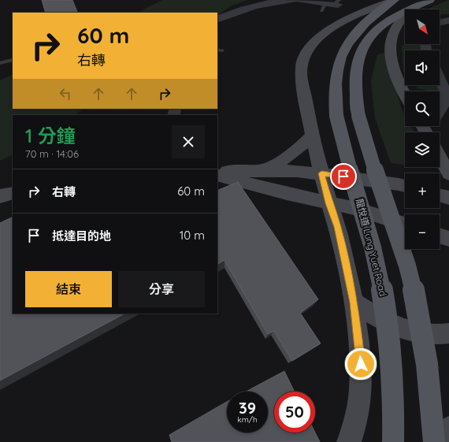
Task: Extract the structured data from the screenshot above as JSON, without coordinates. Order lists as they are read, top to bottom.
{
  "streets": {
    "main road": ["龍悅道 Lung Yuet Road"]
  },
  "north": "bottom right",
  "page": {
    "map_buttons": ["+", "−"],
    "turn": ["60 m", "右轉"],
    "heading": ["1 分鐘", "70 m · 14:06"],
    "list": [
      {
        "name": "右轉",
        "value": "60 m"
      },
      {
        "name": "抵達目的地",
        "value": "10 m"
      }
    ],
    "buttons": ["結束", "分享"],
    "speed": "39 km/h",
    "limit": "50"
  }
}
